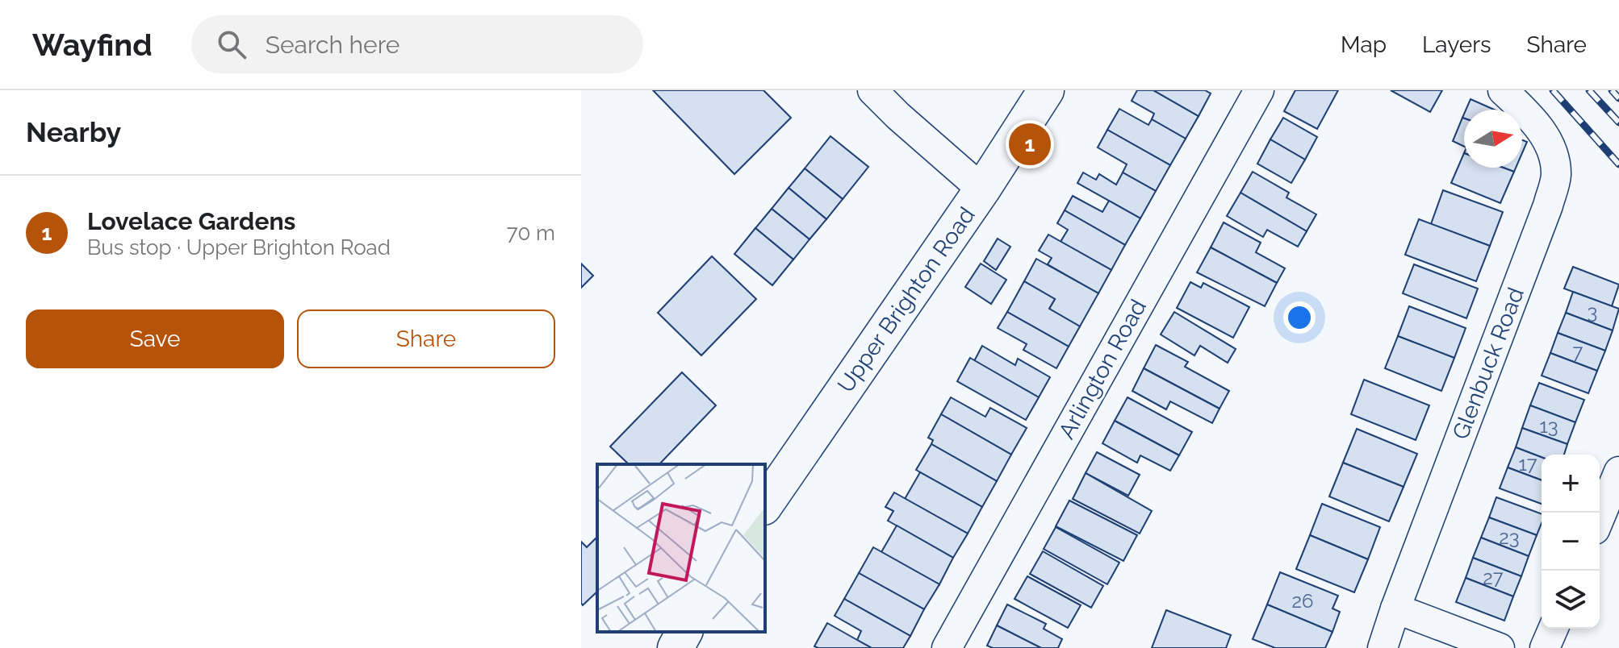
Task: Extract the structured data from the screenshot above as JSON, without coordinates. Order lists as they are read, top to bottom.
{
  "streets": {
    "main road": ["Upper Brighton Road"],
    "street": ["Glenbuck Road", "Arlington Road"]
  },
  "house_numbers": [
    "3",
    "7",
    "13",
    "17",
    "23",
    "27",
    "26"
  ],
  "north": "right",
  "page": {
    "header": "Wayfind",
    "search": "Search here",
    "nav": ["Map", "Layers", "Share"],
    "heading": "Nearby",
    "pins": "1",
    "list": [
      {
        "mark": "1",
        "name": "Lovelace Gardens",
        "note": "Bus stop · Upper Brighton Road",
        "value": "70 m"
      }
    ],
    "buttons": ["Save", "Share"],
    "map_buttons": ["+", "−"]
  }
}
